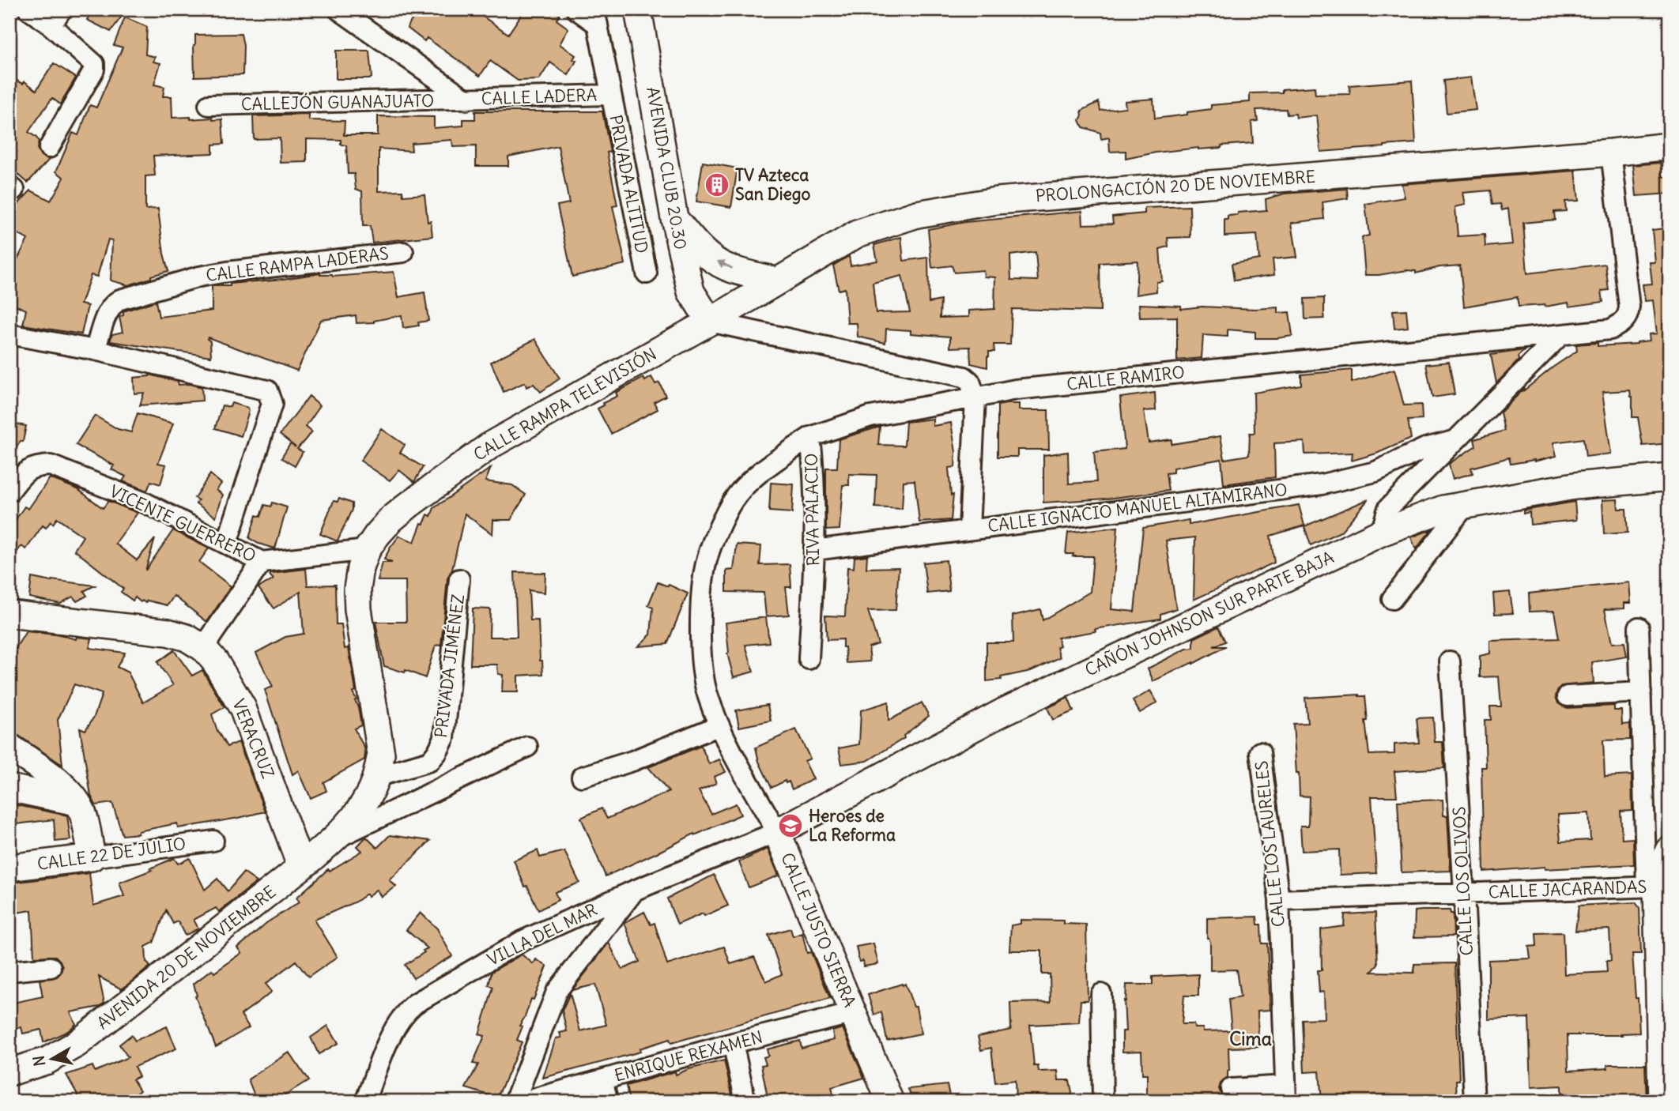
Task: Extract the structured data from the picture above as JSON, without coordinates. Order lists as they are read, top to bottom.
{
  "streets": {
    "street": [
      "CALLE LADERA",
      "CALLEJÓN GUANAJUATO",
      "AVENIDA CLUB 20.30",
      "PRIVADA ALTITUD",
      "PROLONGACIÓN 20 DE NOVIEMBRE",
      "CALLE RAMPA LADERAS",
      "CALLE RAMIRO",
      "CALLE RAMPA TELEVISIÓN",
      "CALLE IGNACIO MANUEL ALTAMIRANO",
      "RIVA PALACIO",
      "VICENTE GUERRERO",
      "CAÑÓN JOHNSON SUR PARTE BAJA",
      "PRIVADA JIMÉNEZ",
      "VERACRUZ",
      "CALLE LOS LAURELES",
      "CALLE 22 DE JULIO",
      "CALLE LOS OLIVOS",
      "CALLE JACARANDAS",
      "CALLE JUSTO SIERRA",
      "VILLA DEL MAR",
      "AVENIDA 20 DE NOVIEMBRE",
      "ENRIQUE REXAMEN"
    ]
  },
  "crossings": [
    ["CALLE LADERA", "CALLEJÓN GUANAJUATO"],
    ["CALLE LADERA", "PRIVADA ALTITUD"],
    ["AVENIDA CLUB 20.30", "PROLONGACIÓN 20 DE NOVIEMBRE"],
    ["AVENIDA CLUB 20.30", "CALLE RAMPA TELEVISIÓN"],
    ["PROLONGACIÓN 20 DE NOVIEMBRE", "CALLE RAMIRO"],
    ["PROLONGACIÓN 20 DE NOVIEMBRE", "CALLE RAMPA TELEVISIÓN"],
    ["CALLE RAMIRO", "RIVA PALACIO"],
    ["CALLE RAMPA TELEVISIÓN", "VICENTE GUERRERO"],
    ["CALLE RAMPA TELEVISIÓN", "PRIVADA JIMÉNEZ"],
    ["CALLE RAMPA TELEVISIÓN", "VERACRUZ"],
    ["CALLE RAMPA TELEVISIÓN", "AVENIDA 20 DE NOVIEMBRE"],
    ["CALLE IGNACIO MANUEL ALTAMIRANO", "RIVA PALACIO"],
    ["RIVA PALACIO", "CALLE JUSTO SIERRA"],
    ["CAÑÓN JOHNSON SUR PARTE BAJA", "CALLE JUSTO SIERRA"],
    ["CAÑÓN JOHNSON SUR PARTE BAJA", "VILLA DEL MAR"],
    ["VERACRUZ", "AVENIDA 20 DE NOVIEMBRE"],
    ["CALLE LOS LAURELES", "CALLE JACARANDAS"],
    ["CALLE LOS OLIVOS", "CALLE JACARANDAS"],
    ["CALLE JUSTO SIERRA", "VILLA DEL MAR"],
    ["CALLE JUSTO SIERRA", "ENRIQUE REXAMEN"]
  ],
  "districts": ["Cima"],
  "places": {
    "building": ["TV Azteca San Diego"],
    "school or university": ["Heroes de La Reforma"]
  },
  "north": "left"
}
